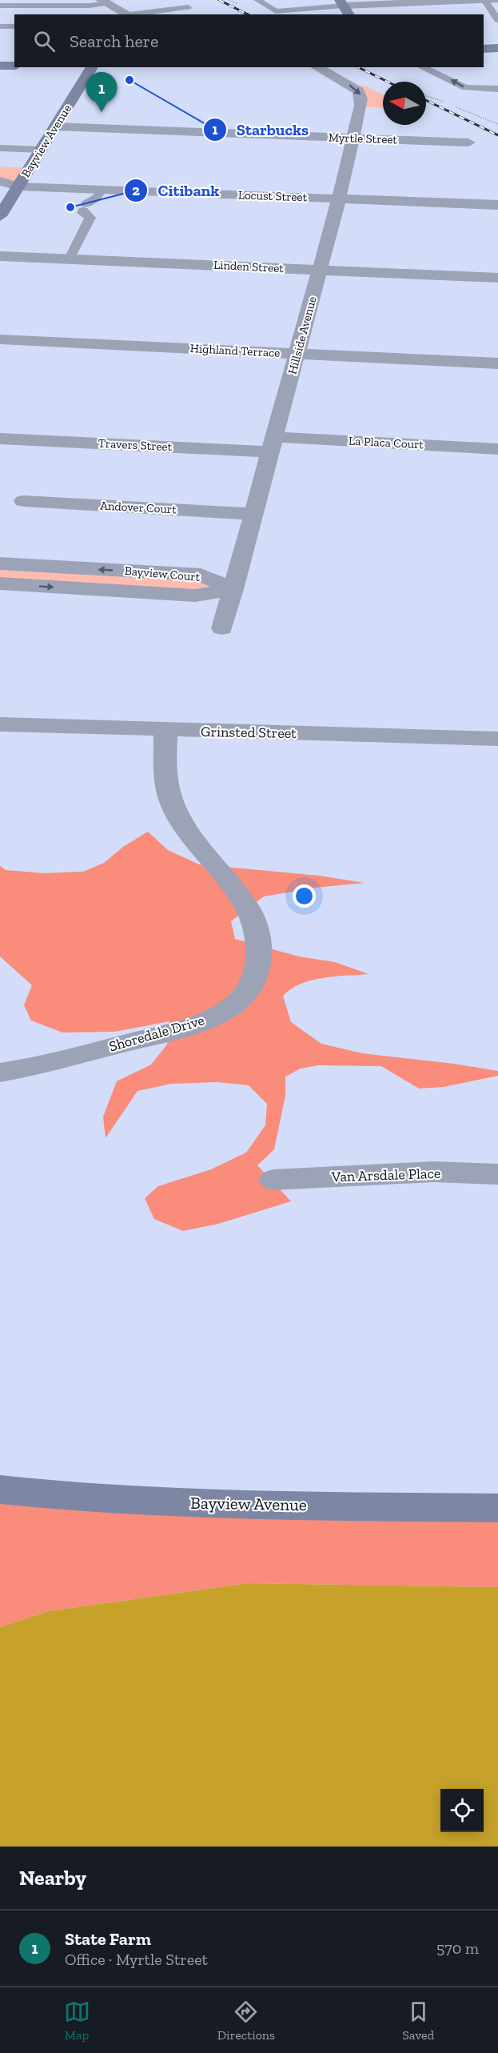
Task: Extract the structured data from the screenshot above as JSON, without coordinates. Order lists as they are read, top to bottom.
{
  "streets": {
    "street": [
      "Myrtle Street",
      "Bayview Avenue",
      "Locust Street",
      "Linden Street",
      "Hillside Avenue",
      "Highland Terrace",
      "La Placa Court",
      "Travers Street",
      "Andover Court",
      "Bayview Court",
      "Grinsted Street",
      "Shoredale Drive",
      "Van Arsdale Place"
    ]
  },
  "crossings": [
    ["Myrtle Street", "Bayview Avenue"],
    ["Myrtle Street", "Hillside Avenue"],
    ["Bayview Avenue", "Locust Street"],
    ["Locust Street", "Hillside Avenue"],
    ["Linden Street", "Hillside Avenue"],
    ["Hillside Avenue", "Highland Terrace"],
    ["Hillside Avenue", "La Placa Court"],
    ["Hillside Avenue", "Travers Street"],
    ["Hillside Avenue", "Andover Court"],
    ["Hillside Avenue", "Bayview Court"],
    ["La Placa Court", "Travers Street"],
    ["Grinsted Street", "Shoredale Drive"]
  ],
  "places": ["Starbucks", "Citibank"],
  "north": "left",
  "page": {
    "search": "Search here",
    "pins": "1",
    "heading": "Nearby",
    "list": [
      {
        "mark": "1",
        "name": "State Farm",
        "note": "Office · Myrtle Street",
        "value": "570 m"
      }
    ],
    "nav": ["Map", "Directions", "Saved"]
  }
}
